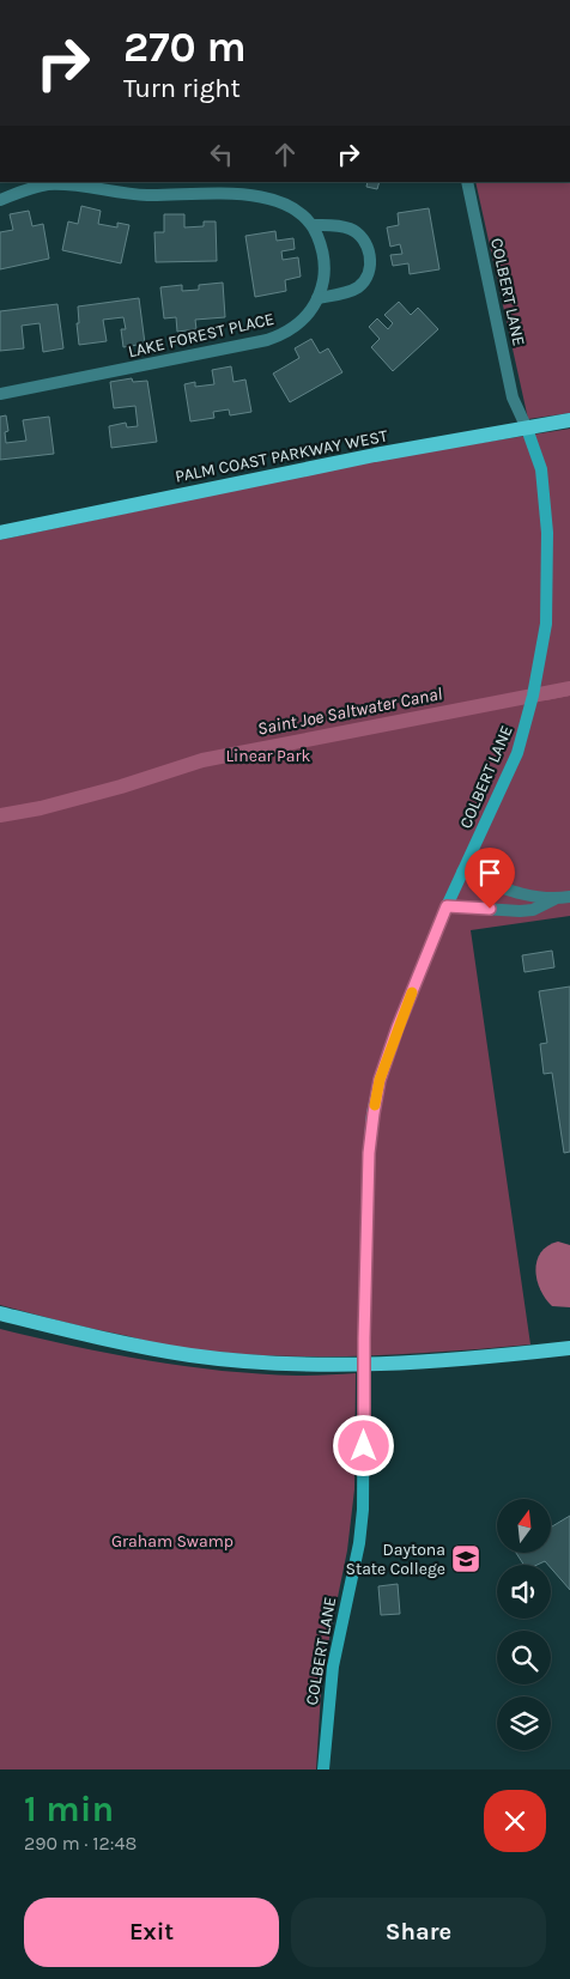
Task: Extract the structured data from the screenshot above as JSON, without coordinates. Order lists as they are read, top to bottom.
{
  "streets": {
    "main road": ["PALM COAST PARKWAY WEST"],
    "street": ["COLBERT LANE", "LAKE FOREST PLACE"]
  },
  "crossings": [
    ["COLBERT LANE", "PALM COAST PARKWAY WEST"]
  ],
  "water": ["Saint Joe Saltwater Canal"],
  "parks": ["Linear Park", "Graham Swamp"],
  "places": {
    "school or university": ["Daytona State College"]
  },
  "north": "top",
  "page": {
    "turn": ["270 m", "Turn right"],
    "heading": ["1 min", "290 m · 12:48"],
    "buttons": ["Exit", "Share"]
  }
}
